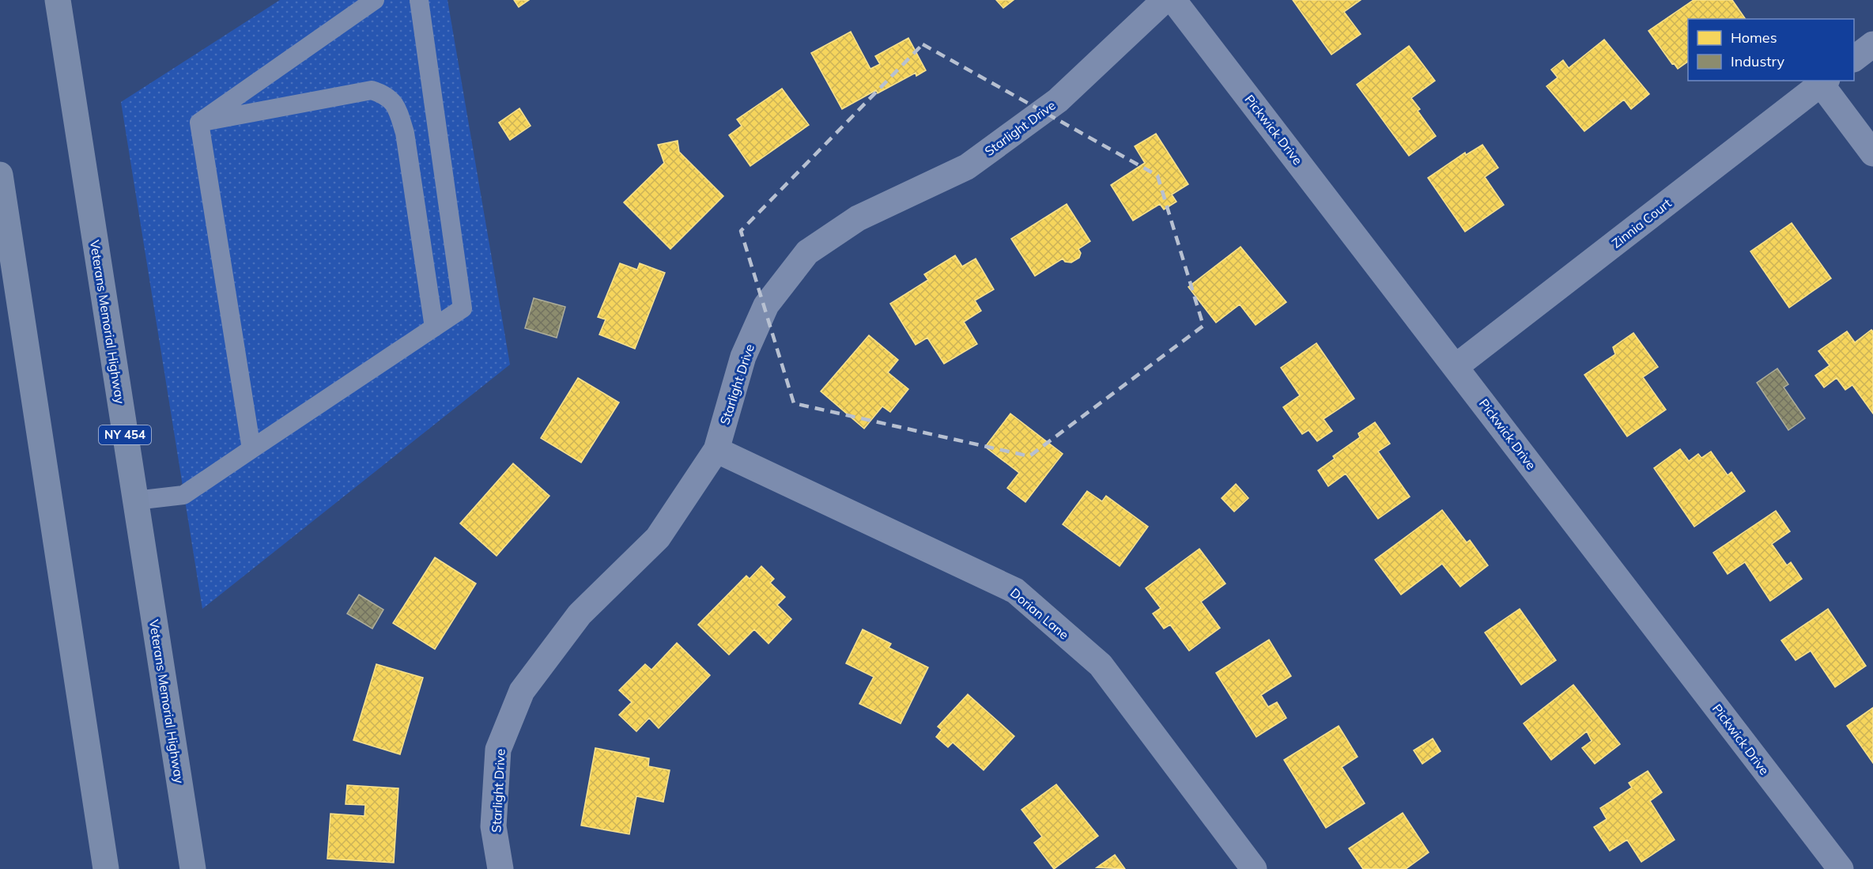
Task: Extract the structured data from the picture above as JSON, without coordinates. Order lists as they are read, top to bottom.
{
  "streets": {
    "main road": ["Veterans Memorial Highway", "NY 454"],
    "street": [
      "Starlight Drive",
      "Pickwick Drive",
      "Zinnia Court",
      "Dorian Lane"
    ]
  },
  "crossings": [
    ["Starlight Drive", "Dorian Lane"],
    ["Pickwick Drive", "Zinnia Court"]
  ],
  "legend": ["Homes", "Industry"]
}
